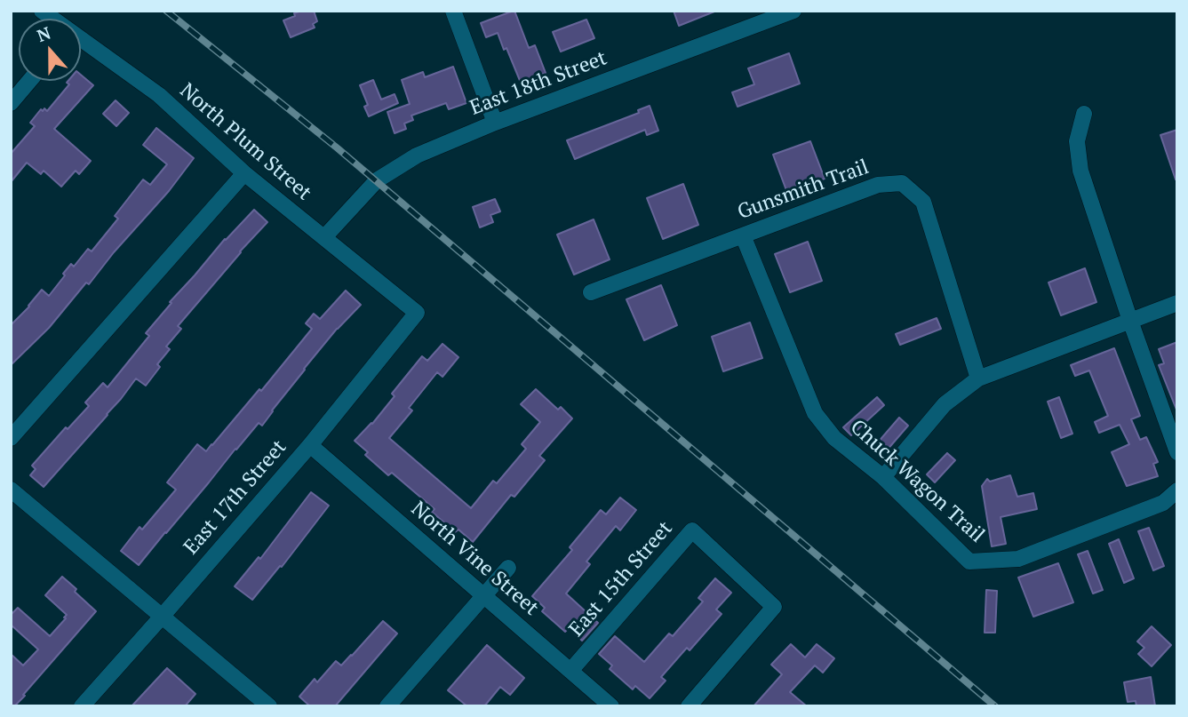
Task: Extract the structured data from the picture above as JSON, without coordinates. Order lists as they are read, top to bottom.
{
  "streets": {
    "street": [
      "East 18th Street",
      "North Plum Street",
      "Gunsmith Trail",
      "Chuck Wagon Trail",
      "East 17th Street",
      "North Vine Street",
      "East 15th Street"
    ]
  },
  "crossings": [
    ["East 18th Street", "North Plum Street"],
    ["North Plum Street", "East 17th Street"],
    ["Gunsmith Trail", "Chuck Wagon Trail"],
    ["East 17th Street", "North Vine Street"],
    ["North Vine Street", "East 15th Street"]
  ],
  "north": "top"
}
